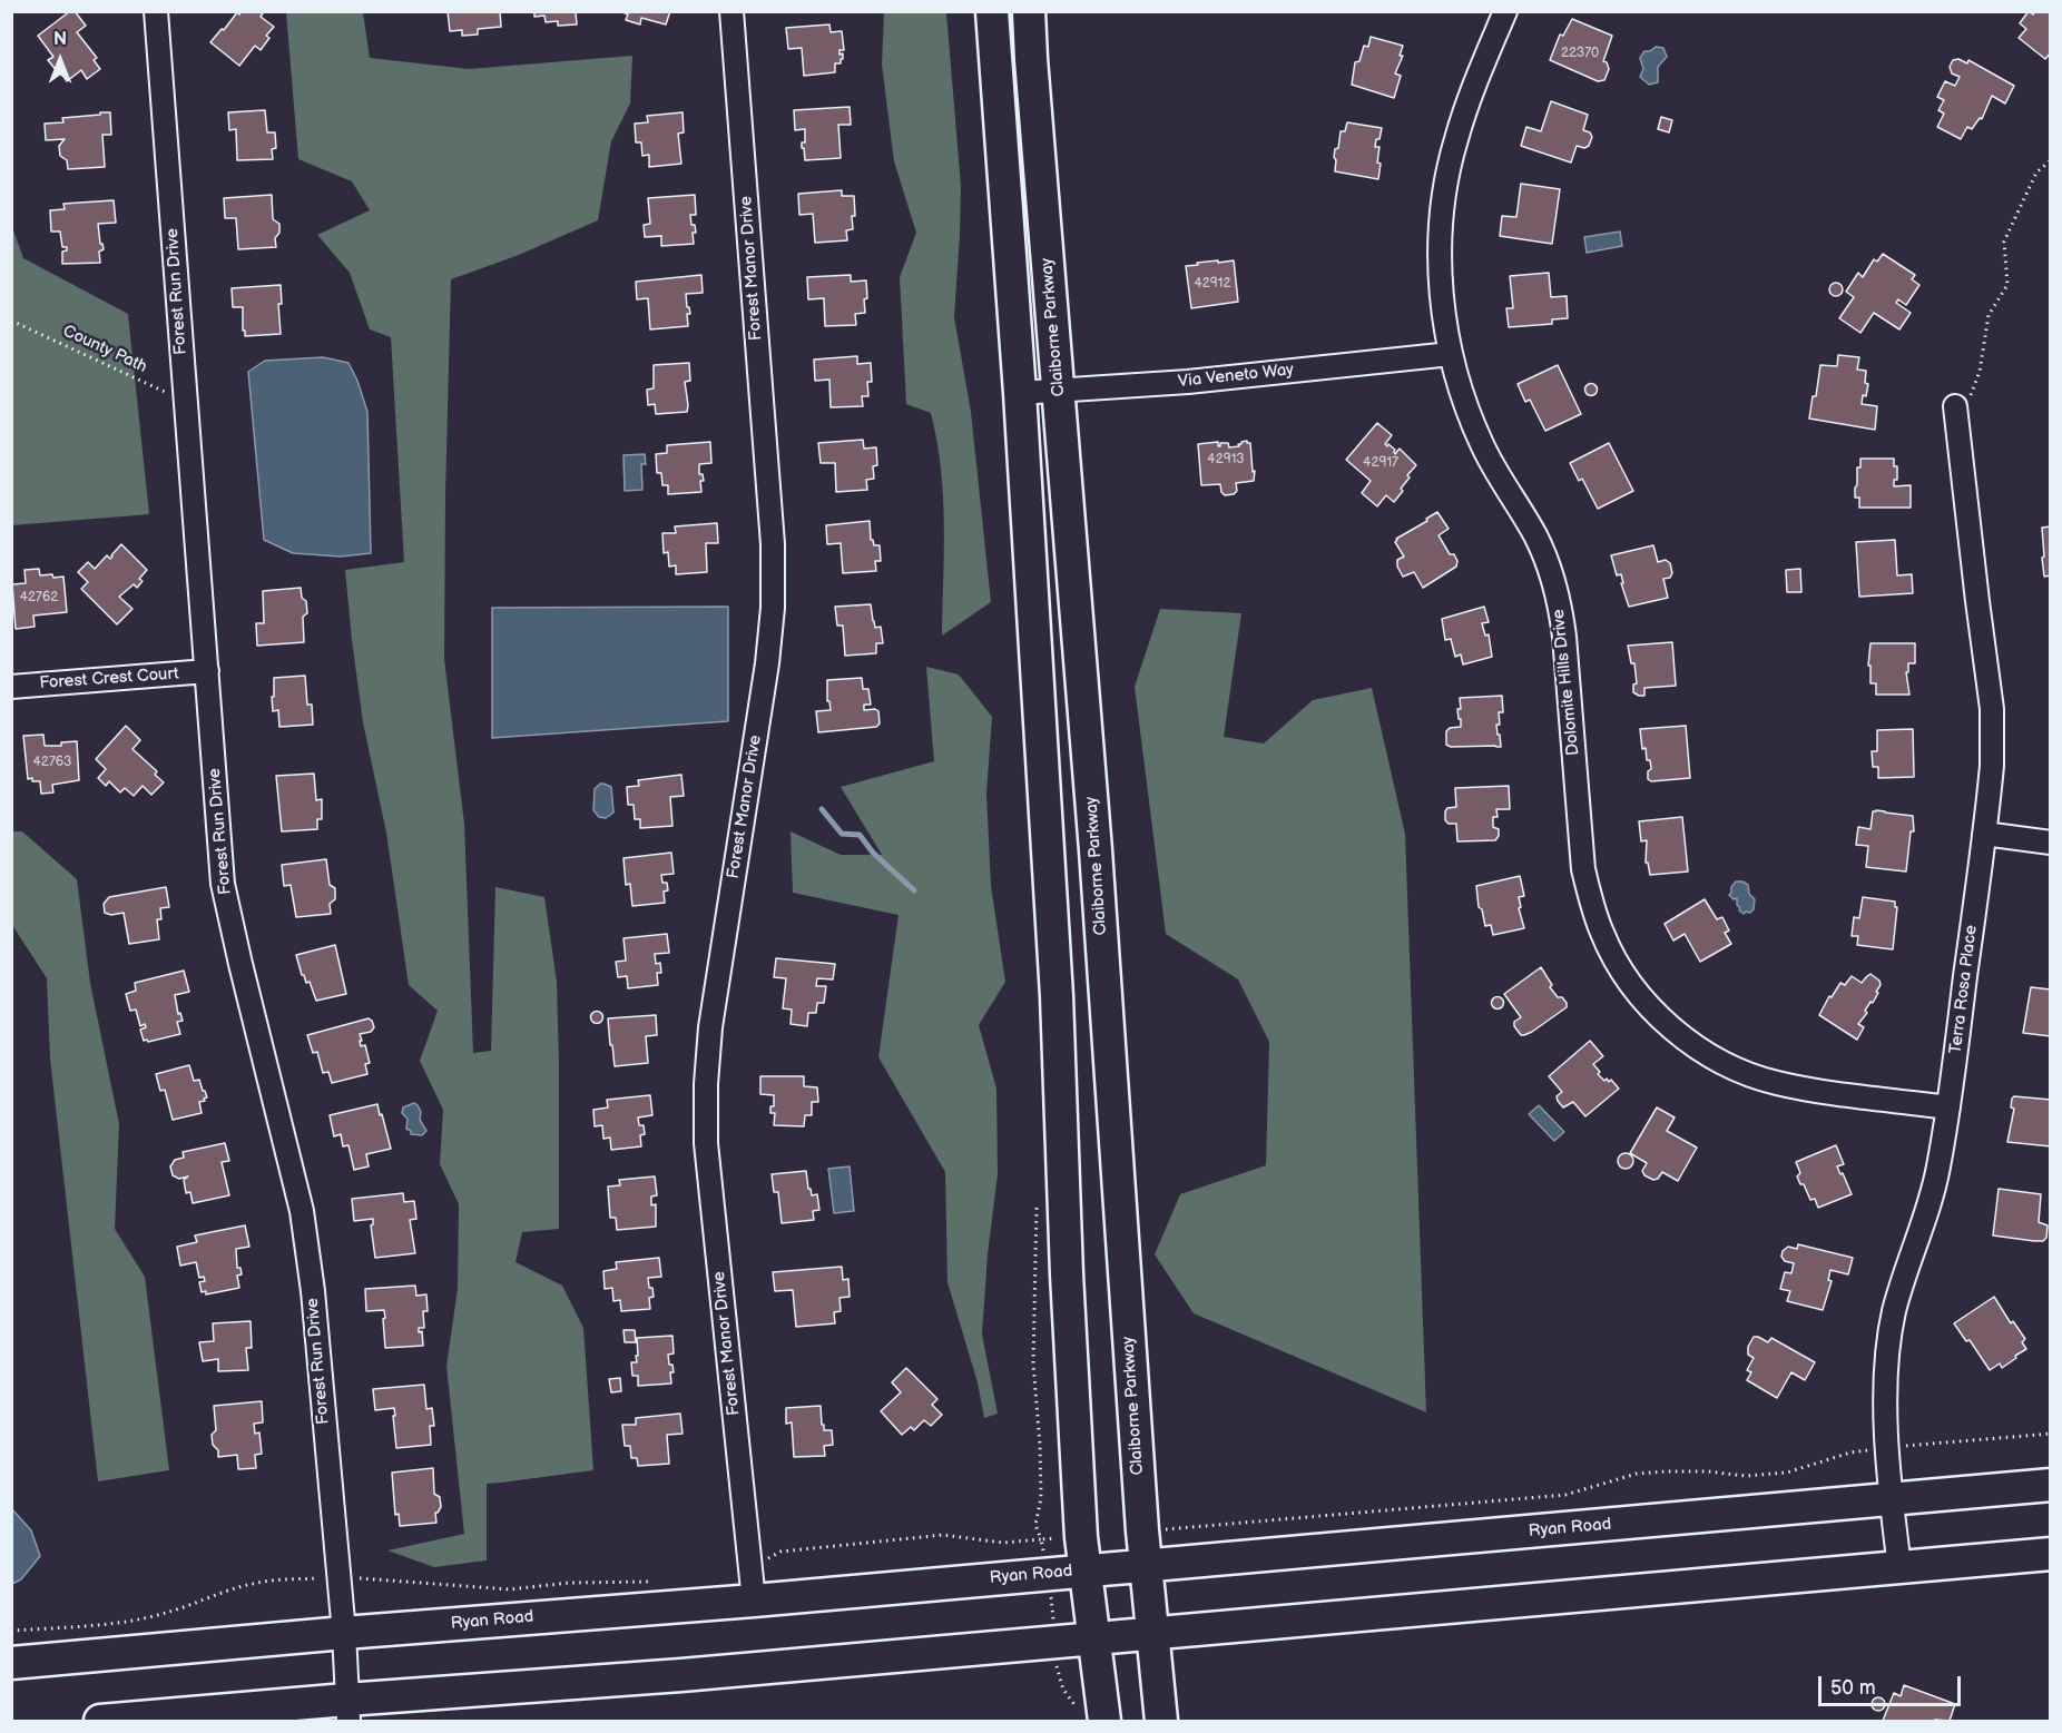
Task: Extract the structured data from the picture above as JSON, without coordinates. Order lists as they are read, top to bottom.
{
  "streets": {
    "main road": ["Claiborne Parkway", "Ryan Road"],
    "street": [
      "Forest Manor Drive",
      "Forest Run Drive",
      "Via Veneto Way",
      "Forest Crest Court",
      "Dolomite Hills Drive",
      "Terra Rosa Place"
    ],
    "path": ["County Path"]
  },
  "crossings": [
    ["Forest Manor Drive", "Ryan Road"],
    ["Forest Run Drive", "County Path"],
    ["Forest Run Drive", "Forest Crest Court"],
    ["Forest Run Drive", "Ryan Road"],
    ["Claiborne Parkway", "Via Veneto Way"],
    ["Claiborne Parkway", "Ryan Road"],
    ["Via Veneto Way", "Dolomite Hills Drive"],
    ["Dolomite Hills Drive", "Terra Rosa Place"],
    ["Terra Rosa Place", "Ryan Road"]
  ],
  "house_numbers": [
    "22370",
    "42912",
    "42913",
    "42917",
    "42762",
    "42763"
  ],
  "scale_bar": "50 m",
  "north": "top"
}
